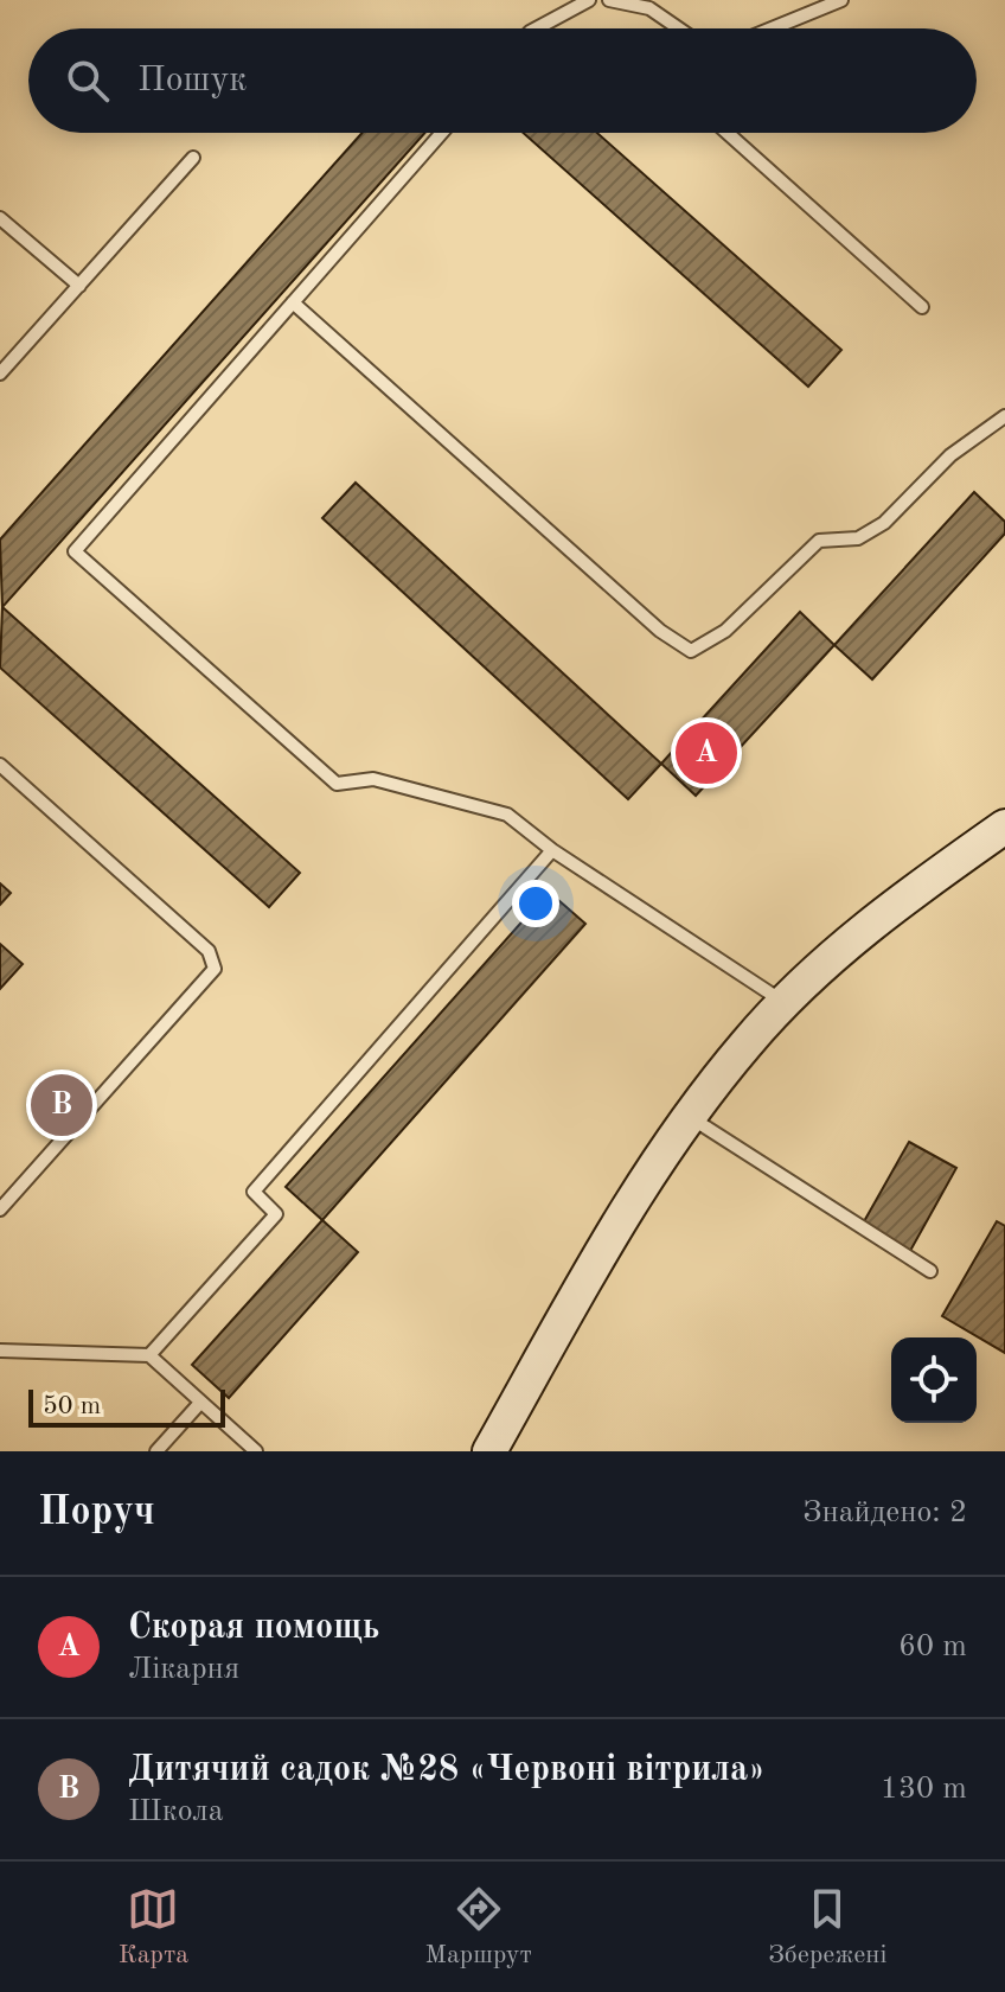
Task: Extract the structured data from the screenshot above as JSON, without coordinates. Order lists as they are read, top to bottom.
{
  "scale_bar": "50 m",
  "page": {
    "search": "Пошук",
    "pins": ["A", "B"],
    "scale": "50 m",
    "heading": ["Поруч", "Знайдено: 2"],
    "list": [
      {
        "mark": "A",
        "name": "Скорая помощь",
        "note": "Лікарня",
        "value": "60 m"
      },
      {
        "mark": "B",
        "name": "Дитячий садок №28 «Червоні вітрила»",
        "note": "Школа",
        "value": "130 m"
      }
    ],
    "nav": ["Карта", "Маршрут", "Збережені"]
  }
}
